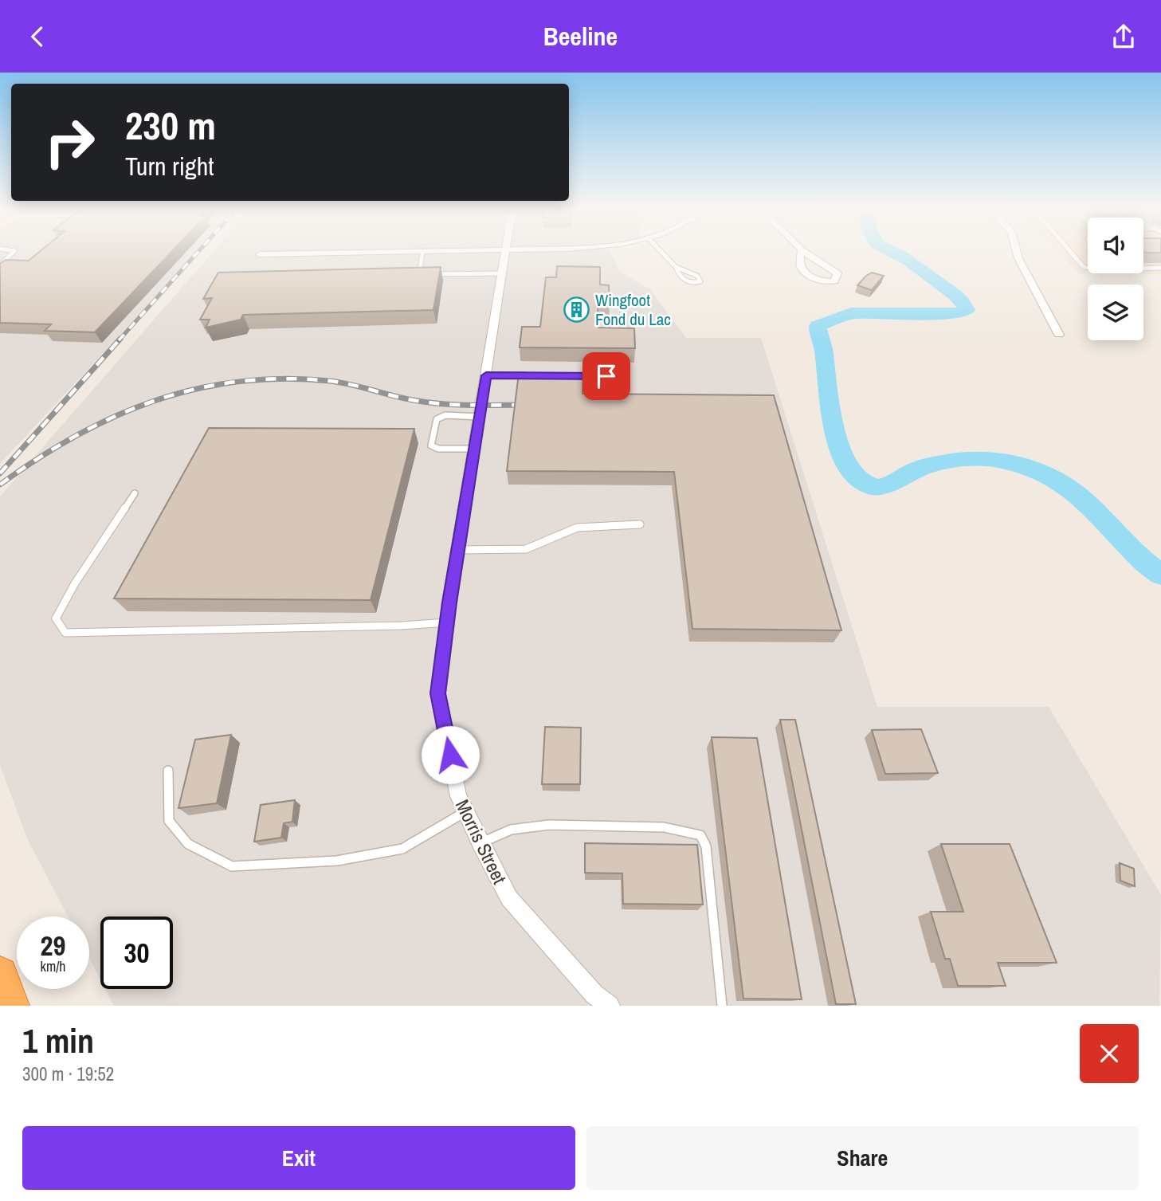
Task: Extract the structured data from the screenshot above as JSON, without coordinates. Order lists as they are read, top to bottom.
{
  "streets": {
    "street": ["Morris Street"]
  },
  "places": {
    "building": ["Wingfoot Fond du Lac"]
  },
  "page": {
    "header": "Beeline",
    "turn": ["230 m", "Turn right"],
    "speed": "29 km/h",
    "limit": "30",
    "heading": ["1 min", "300 m · 19:52"],
    "buttons": ["Exit", "Share"]
  }
}
